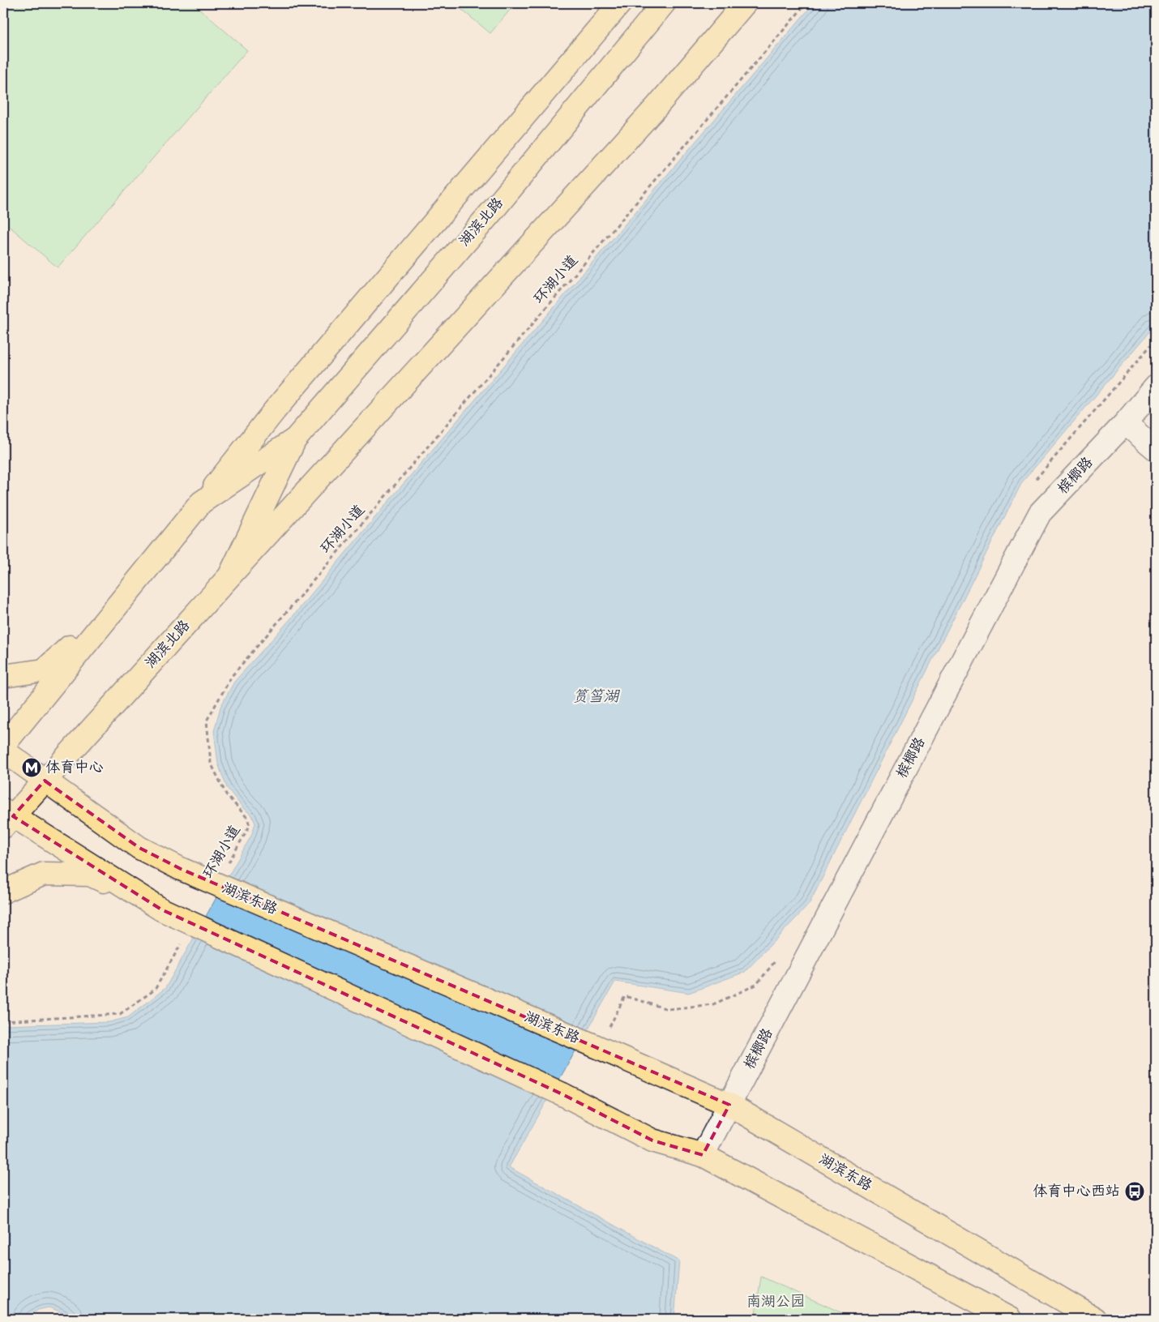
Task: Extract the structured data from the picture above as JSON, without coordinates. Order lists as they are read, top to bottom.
{
  "streets": {
    "main road": ["湖滨北路", "湖滨东路"],
    "street": ["槟榔路"],
    "path": ["环湖小道"]
  },
  "crossings": [
    ["湖滨北路", "湖滨东路"],
    ["槟榔路", "湖滨东路"]
  ],
  "water": ["筼筜湖"],
  "parks": ["南湖公园"],
  "places": {
    "metro station": ["体育中心"],
    "bus stop": ["体育中心西站"]
  }
}
